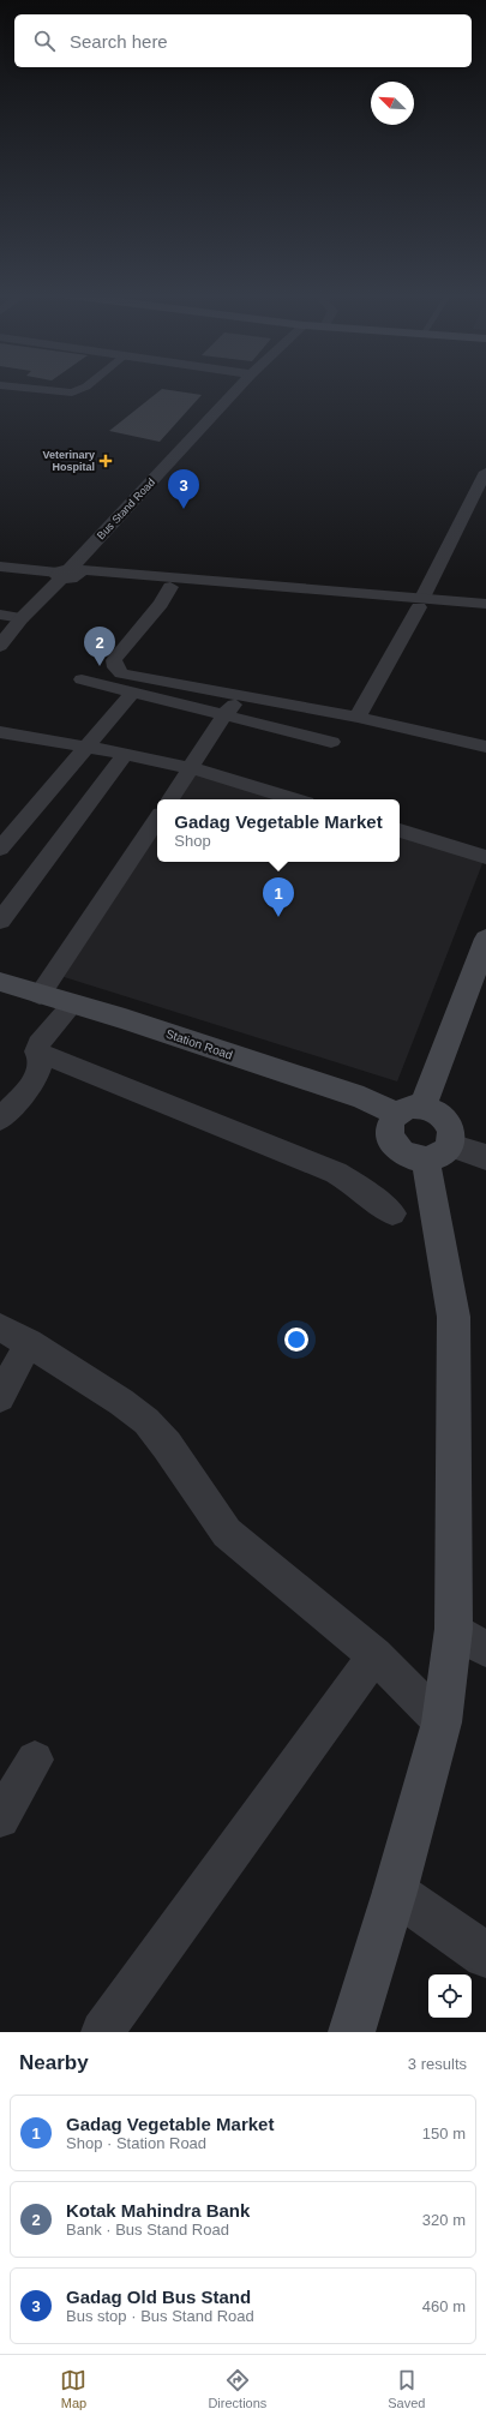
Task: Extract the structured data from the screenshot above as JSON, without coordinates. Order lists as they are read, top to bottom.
{
  "streets": {
    "main road": ["Station Road"],
    "street": ["Bus Stand Road"]
  },
  "places": {
    "health": ["Veterinary Hospital"]
  },
  "north": "top left",
  "page": {
    "search": "Search here",
    "pins": ["3", "2", "1"],
    "popup": ["Gadag Vegetable Market", "Shop"],
    "heading": ["Nearby", "3 results"],
    "list": [
      {
        "mark": "1",
        "name": "Gadag Vegetable Market",
        "note": "Shop · Station Road",
        "value": "150 m"
      },
      {
        "mark": "2",
        "name": "Kotak Mahindra Bank",
        "note": "Bank · Bus Stand Road",
        "value": "320 m"
      },
      {
        "mark": "3",
        "name": "Gadag Old Bus Stand",
        "note": "Bus stop · Bus Stand Road",
        "value": "460 m"
      }
    ],
    "nav": ["Map", "Directions", "Saved"]
  }
}
